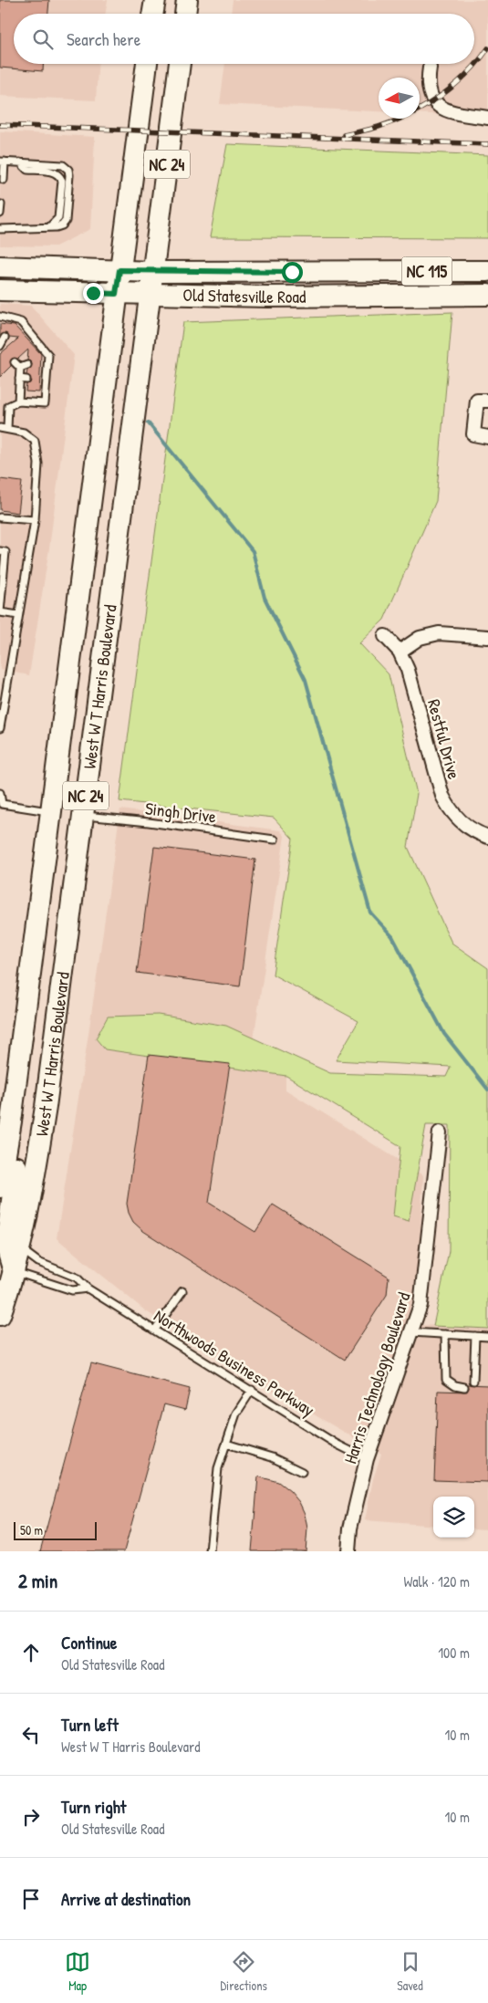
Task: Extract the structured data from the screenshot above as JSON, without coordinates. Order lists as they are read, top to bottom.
{
  "streets": {
    "main road": [
      "NC 24",
      "NC 115",
      "Old Statesville Road",
      "West W T Harris Boulevard"
    ],
    "street": ["Restful Drive", "Harris Technology Boulevard"],
    "lane": ["Singh Drive", "Northwoods Business Parkway"]
  },
  "crossings": [
    ["Old Statesville Road", "West W T Harris Boulevard"],
    ["West W T Harris Boulevard", "Singh Drive"],
    ["West W T Harris Boulevard", "Northwoods Business Parkway"],
    ["Northwoods Business Parkway", "Harris Technology Boulevard"]
  ],
  "scale_bar": "50 m",
  "north": "left",
  "page": {
    "search": "Search here",
    "scale": "50 m",
    "heading": ["2 min", "Walk · 120 m"],
    "list": [
      ["Continue", "Old Statesville Road", "100 m"],
      ["Turn left", "West W T Harris Boulevard", "10 m"],
      ["Turn right", "Old Statesville Road", "10 m"],
      "Arrive at destination"
    ],
    "nav": ["Map", "Directions", "Saved"]
  }
}
